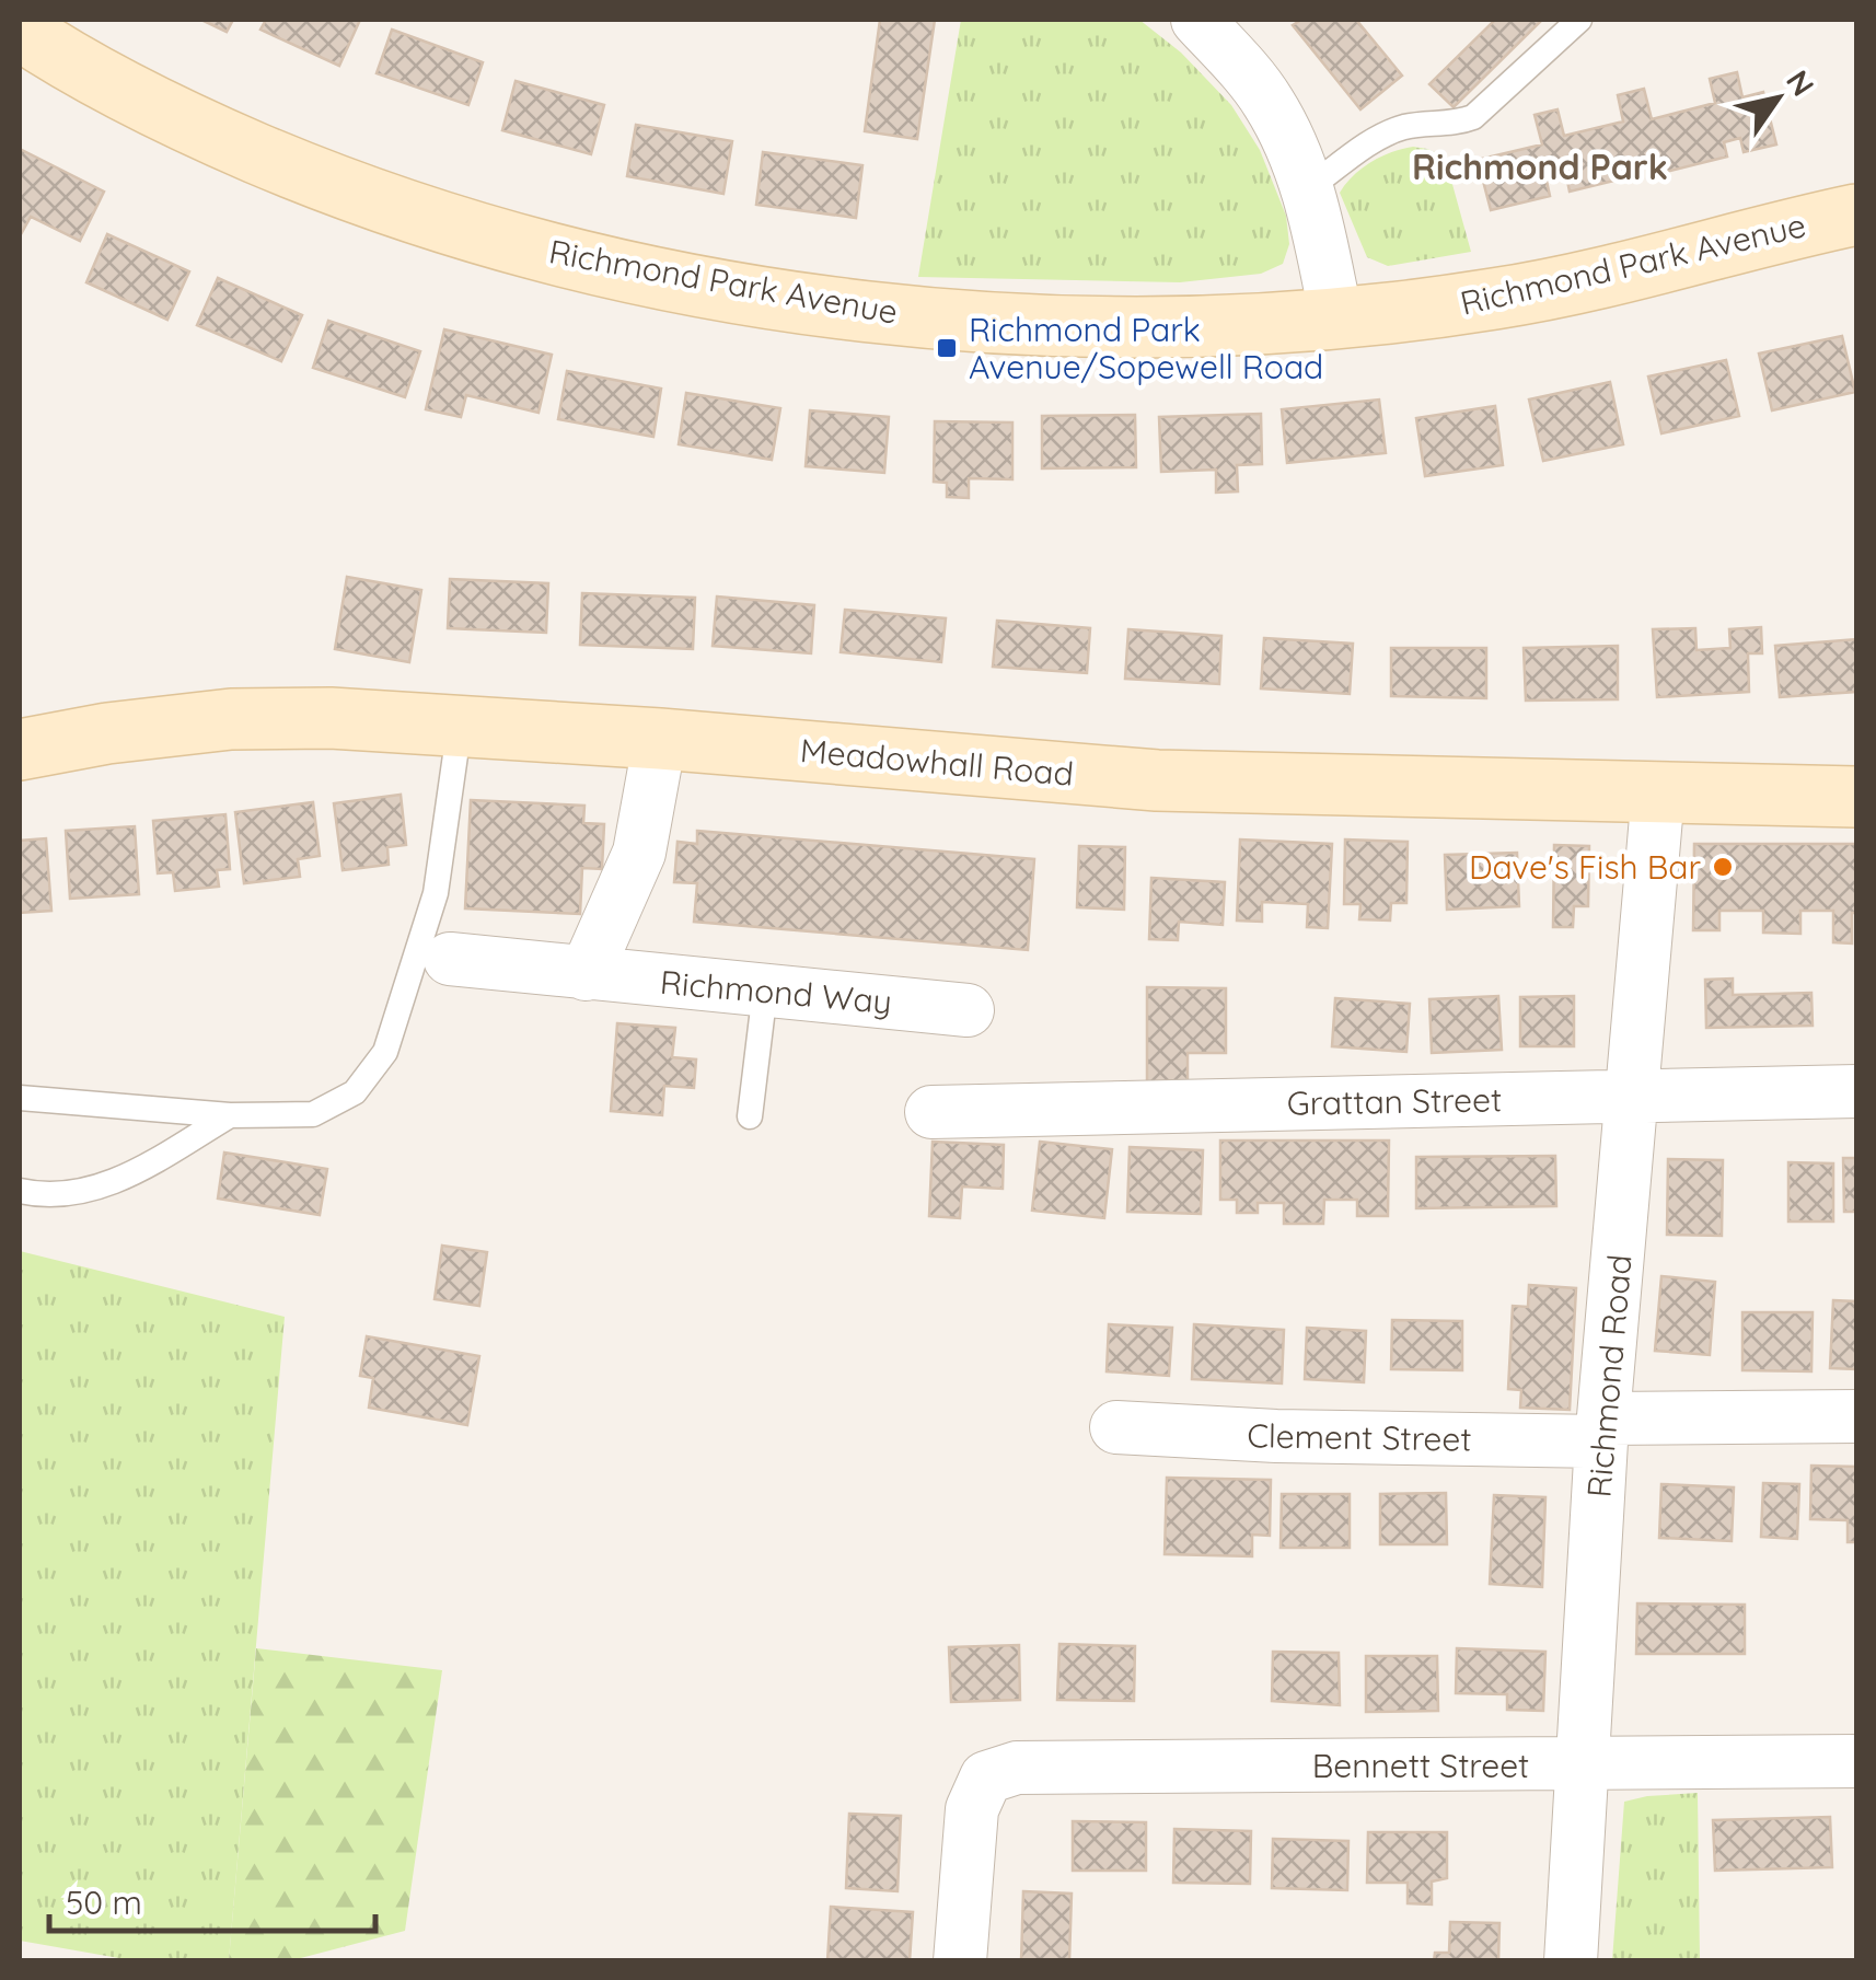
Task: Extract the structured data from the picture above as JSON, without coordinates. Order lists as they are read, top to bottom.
{
  "streets": {
    "street": [
      "Richmond Park Avenue",
      "Meadowhall Road",
      "Richmond Way",
      "Grattan Street",
      "Richmond Road",
      "Clement Street",
      "Bennett Street"
    ]
  },
  "crossings": [
    ["Meadowhall Road", "Richmond Road"],
    ["Grattan Street", "Richmond Road"],
    ["Richmond Road", "Clement Street"],
    ["Richmond Road", "Bennett Street"]
  ],
  "districts": ["Richmond Park"],
  "places": {
    "transit": ["Richmond Park Avenue/Sopewell Road"],
    "other": ["Dave's Fish Bar"]
  },
  "scale_bar": "50 m",
  "north": "top right"
}
